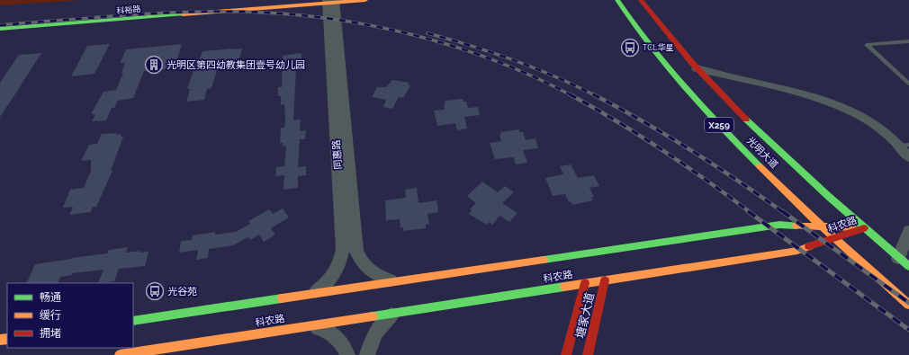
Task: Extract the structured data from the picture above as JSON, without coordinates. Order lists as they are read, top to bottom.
{
  "streets": {
    "main road": [
      "科裕路",
      "X259",
      "光明大道",
      "科农路",
      "塘家大道"
    ],
    "street": ["同惠路"]
  },
  "crossings": [
    ["科裕路", "同惠路"],
    ["光明大道", "科农路"],
    ["同惠路", "科农路"],
    ["科农路", "塘家大道"]
  ],
  "places": {
    "bus stop": ["TCL华星", "光谷苑"],
    "building": ["光明区第四幼教集团壹号幼儿园"]
  },
  "legend": ["畅通", "缓行", "拥堵"]
}
